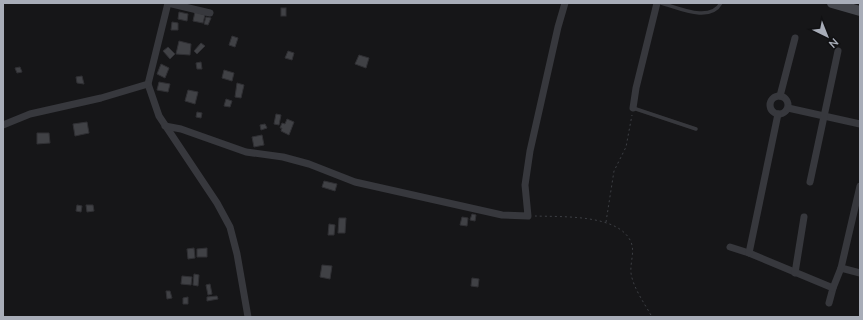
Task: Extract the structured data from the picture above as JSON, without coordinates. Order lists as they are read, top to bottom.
{
  "north": "bottom right"
}
